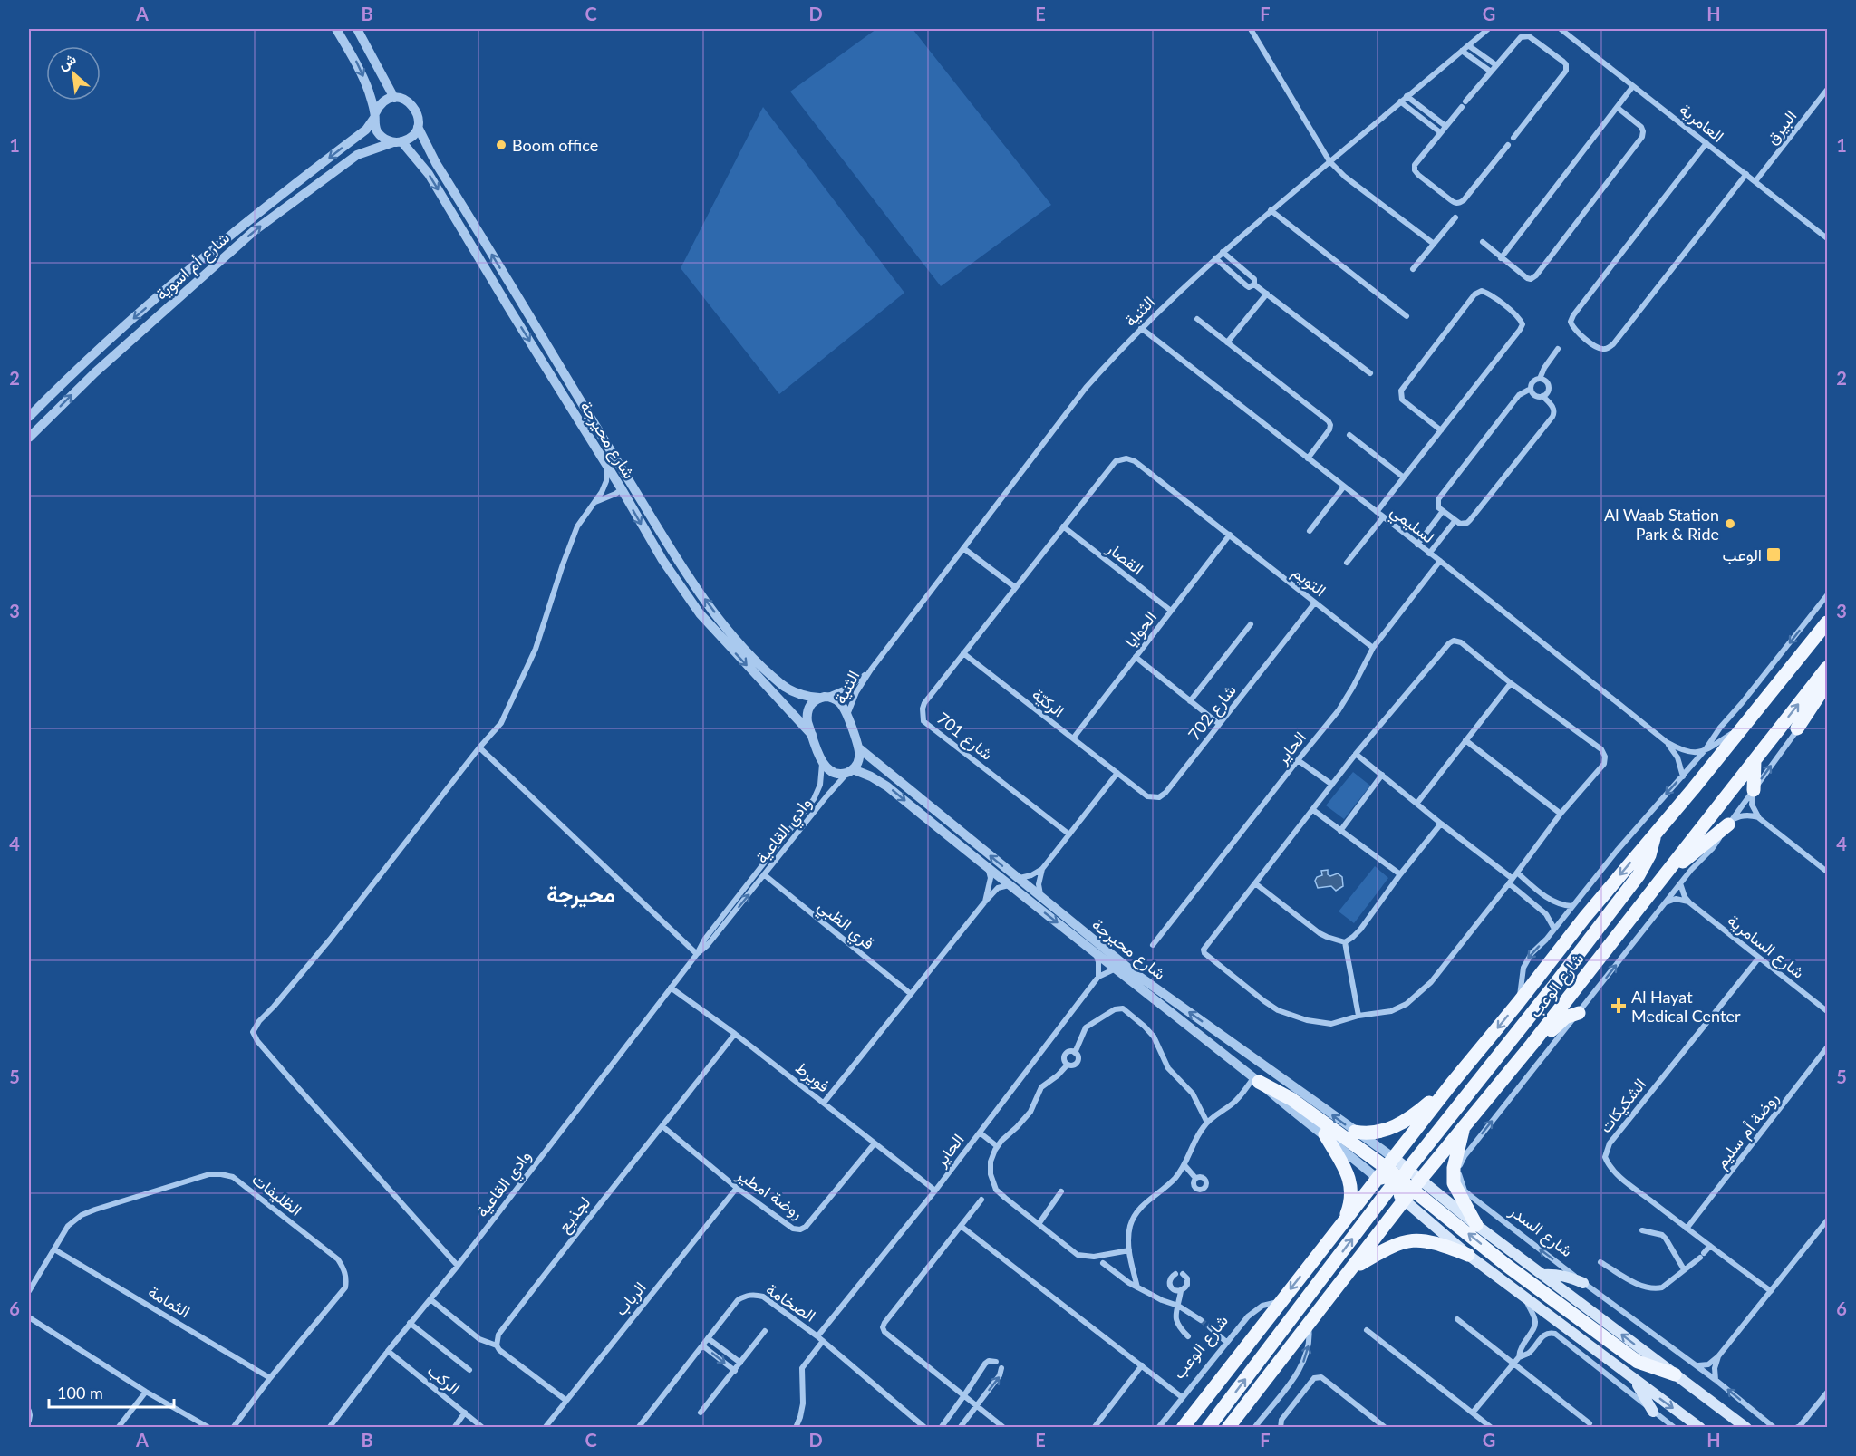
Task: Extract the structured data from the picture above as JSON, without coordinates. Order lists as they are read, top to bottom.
{
  "streets": {
    "main road": ["شارع الوعب"],
    "street": [
      "العامرية",
      "البيرق",
      "شارع أم اسوية",
      "الثنية",
      "شارع محيرجة",
      "لسليمي",
      "القصار",
      "التويم",
      "الحوايا",
      "الركيّة",
      "شارع 702",
      "شارع 701",
      "الحاير",
      "وادي القاعية",
      "قري الظبي",
      "شارع السامرية",
      "فويرط",
      "الشكيكات",
      "روضة أم سليم",
      "روضة امطير",
      "الظليفات",
      "لجذيع",
      "شارع السدر",
      "الرباب",
      "الثمامة",
      "الصخامة",
      "الركب"
    ]
  },
  "crossings": [
    ["العامرية", "البيرق"],
    ["شارع أم اسوية", "شارع محيرجة"],
    ["الثنية", "شارع محيرجة"],
    ["الثنية", "لسليمي"],
    ["شارع محيرجة", "الحاير"],
    ["شارع محيرجة", "وادي القاعية"],
    ["شارع محيرجة", "شارع الوعب"],
    ["لسليمي", "الحاير"],
    ["لسليمي", "شارع الوعب"],
    ["القصار", "الحوايا"],
    ["القصار", "شارع 701"],
    ["التويم", "الحوايا"],
    ["التويم", "شارع 702"],
    ["التويم", "شارع 701"],
    ["التويم", "الحاير"],
    ["الحوايا", "الركيّة"],
    ["الحوايا", "شارع 701"],
    ["الركيّة", "شارع 702"],
    ["الركيّة", "شارع 701"],
    ["الحاير", "فويرط"],
    ["الحاير", "الصخامة"],
    ["وادي القاعية", "قري الظبي"],
    ["وادي القاعية", "فويرط"],
    ["وادي القاعية", "الركب"],
    ["شارع السامرية", "الشكيكات"],
    ["فويرط", "روضة امطير"],
    ["فويرط", "لجذيع"],
    ["الشكيكات", "روضة أم سليم"],
    ["روضة امطير", "لجذيع"],
    ["روضة امطير", "الرباب"],
    ["الظليفات", "الثمامة"]
  ],
  "districts": ["محيرجة"],
  "places": {
    "other": ["Boom office", "Al Waab Station Park & Ride"],
    "transit": ["الوعب"],
    "health": ["Al Hayat Medical Center"]
  },
  "scale_bar": "100 m",
  "north": "top left",
  "grid": {
    "columns": [
      "A",
      "B",
      "C",
      "D",
      "E",
      "F",
      "G",
      "H"
    ],
    "rows": [
      "1",
      "2",
      "3",
      "4",
      "5",
      "6"
    ]
  }
}
